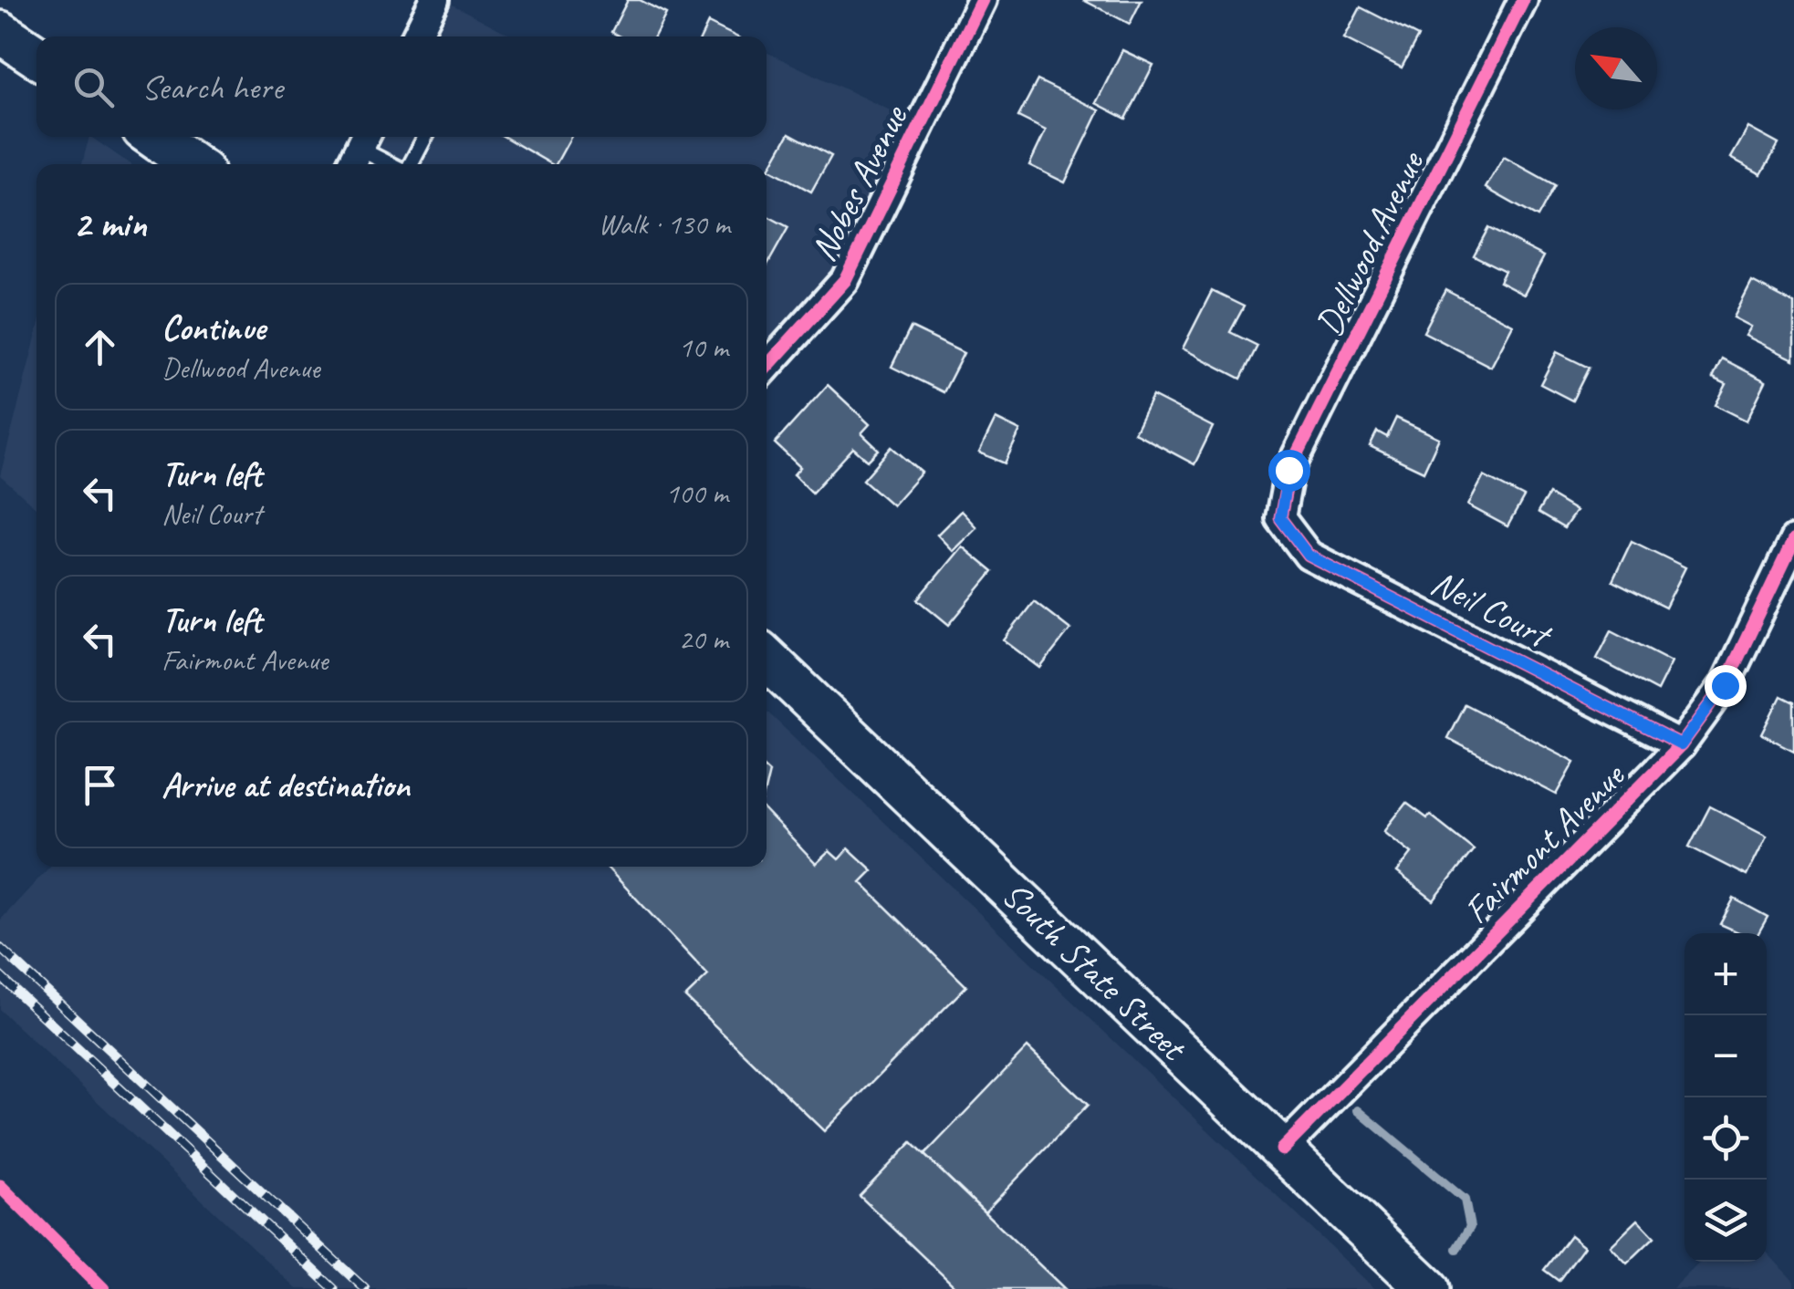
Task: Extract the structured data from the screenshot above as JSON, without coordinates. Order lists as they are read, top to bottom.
{
  "streets": {
    "main road": ["South State Street"],
    "street": [
      "Nobes Avenue",
      "Dellwood Avenue",
      "Neil Court",
      "Fairmont Avenue"
    ]
  },
  "crossings": [
    ["Dellwood Avenue", "Neil Court"],
    ["Neil Court", "Fairmont Avenue"],
    ["Fairmont Avenue", "South State Street"]
  ],
  "north": "top left",
  "page": {
    "search": "Search here",
    "heading": ["2 min", "Walk · 130 m"],
    "list": [
      ["Continue", "Dellwood Avenue", "10 m"],
      ["Turn left", "Neil Court", "100 m"],
      ["Turn left", "Fairmont Avenue", "20 m"],
      "Arrive at destination"
    ],
    "map_buttons": ["+", "−"]
  }
}
